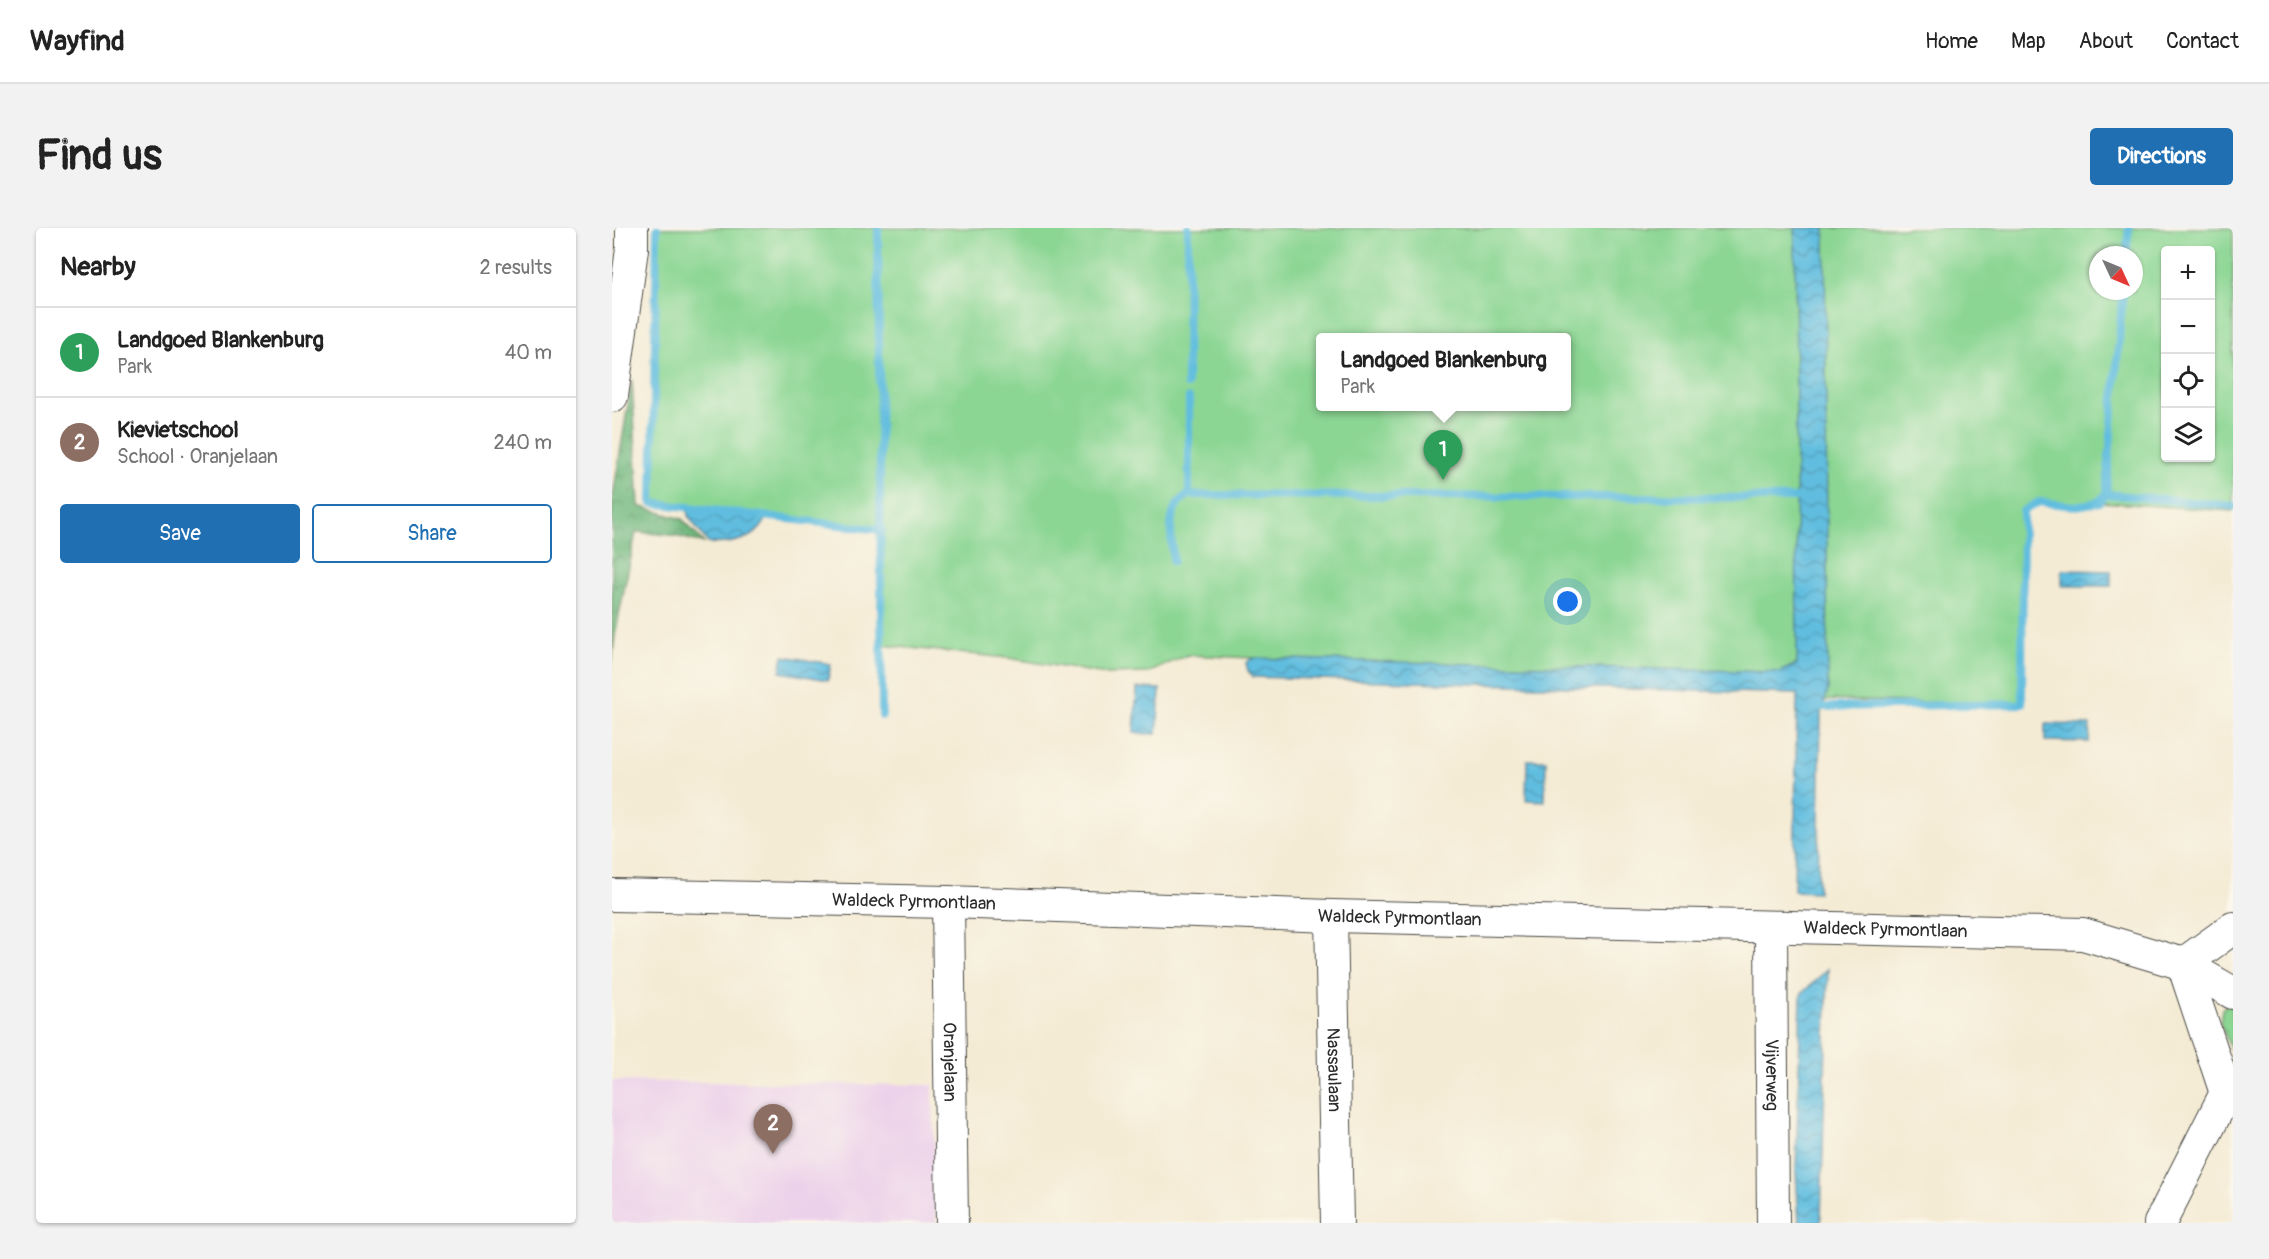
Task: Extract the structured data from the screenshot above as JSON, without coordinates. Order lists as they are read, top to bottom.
{
  "streets": {
    "street": [
      "Waldeck Pyrmontlaan",
      "Oranjelaan",
      "Nassaulaan",
      "Vijverweg"
    ]
  },
  "crossings": [
    ["Waldeck Pyrmontlaan", "Oranjelaan"],
    ["Waldeck Pyrmontlaan", "Nassaulaan"],
    ["Waldeck Pyrmontlaan", "Vijverweg"]
  ],
  "north": "bottom right",
  "page": {
    "header": "Wayfind",
    "nav": [
      "Home",
      "Map",
      "About",
      "Contact"
    ],
    "buttons": [
      "Directions",
      ["Save", "Share"]
    ],
    "title": "Find us",
    "heading": ["Nearby", "2 results"],
    "map_buttons": ["+", "−"],
    "list": [
      {
        "mark": "1",
        "name": "Landgoed Blankenburg",
        "note": "Park",
        "value": "40 m"
      },
      {
        "mark": "2",
        "name": "Kievietschool",
        "note": "School · Oranjelaan",
        "value": "240 m"
      }
    ],
    "popup": ["Landgoed Blankenburg", "Park"],
    "pins": ["1", "2"]
  }
}
